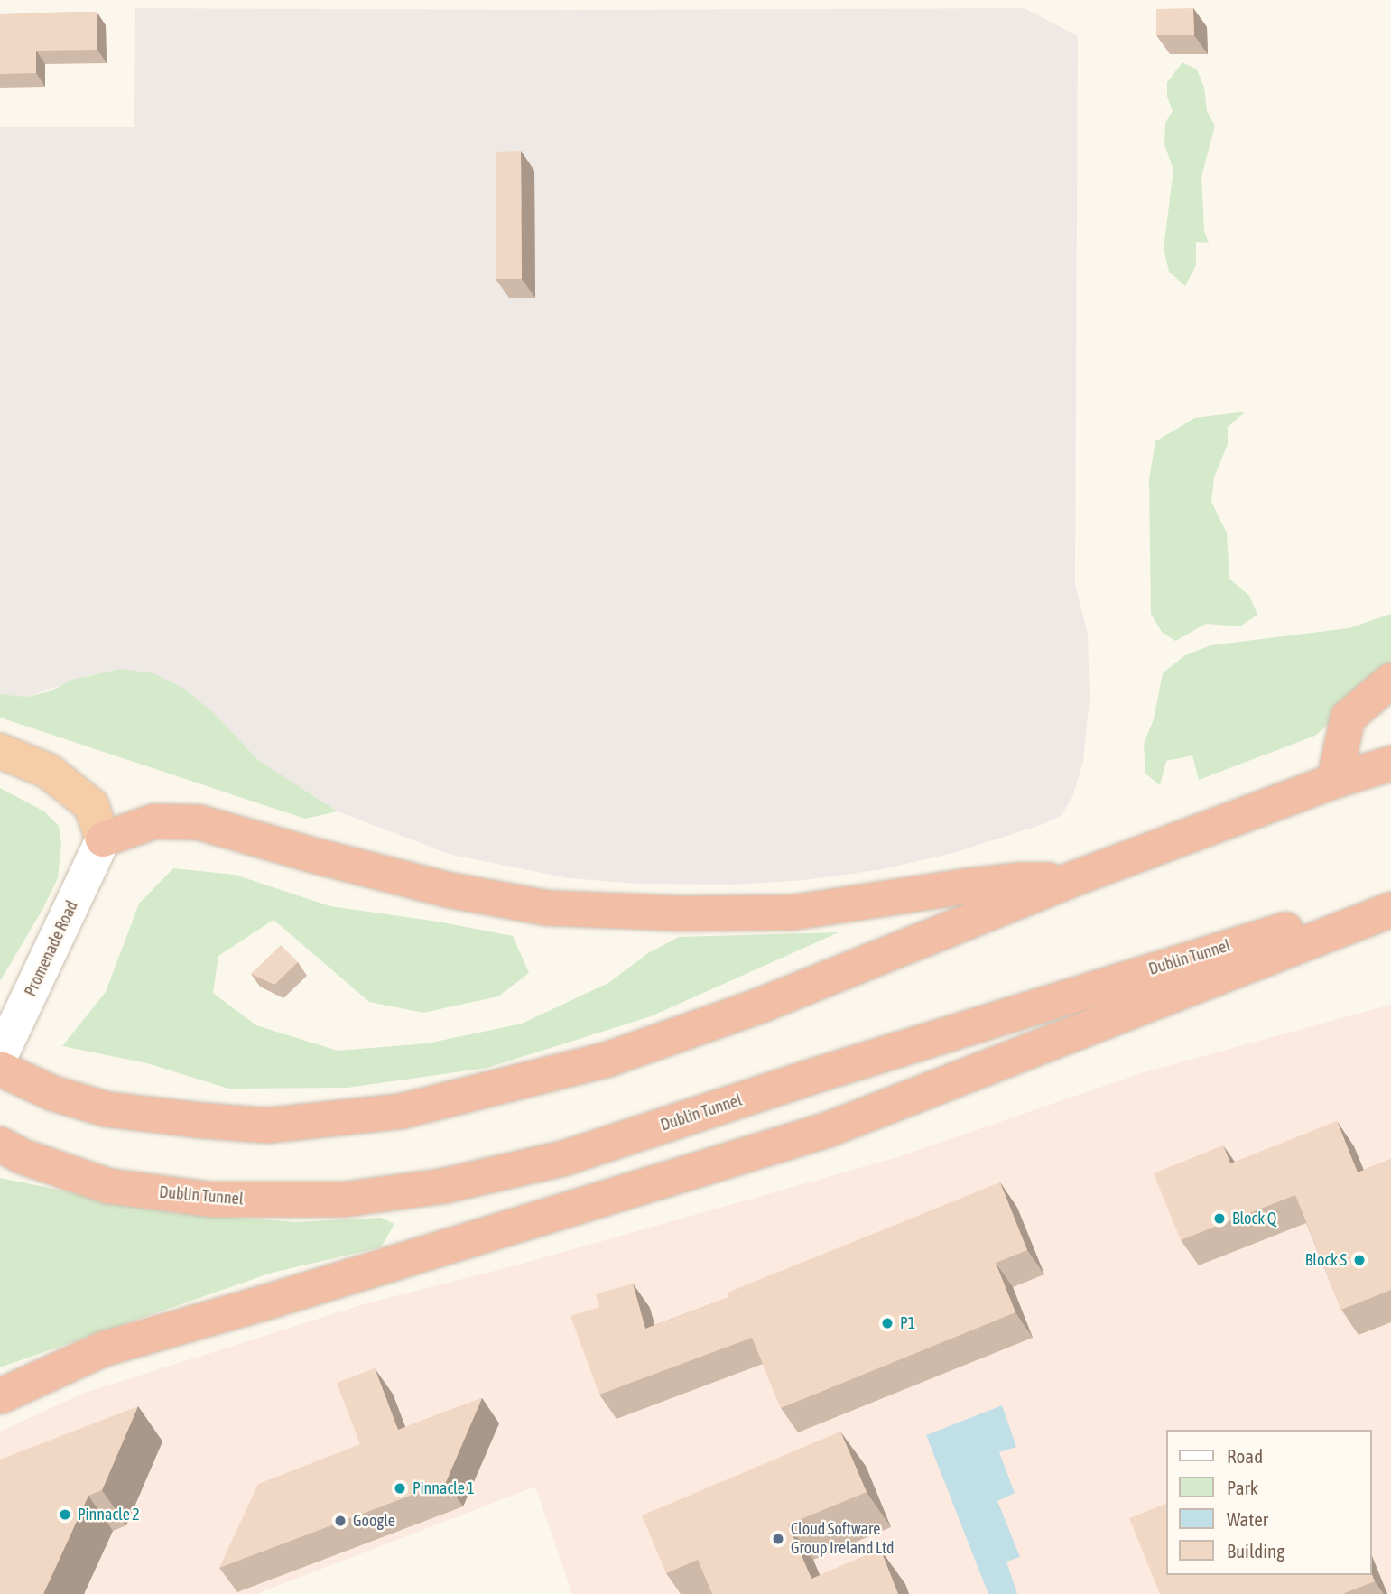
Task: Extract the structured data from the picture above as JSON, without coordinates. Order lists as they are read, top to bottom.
{
  "streets": {
    "highway": ["Dublin Tunnel"],
    "street": ["Promenade Road"]
  },
  "places": [
    "Block Q",
    "Block S",
    "P1",
    "Pinnacle 1",
    "Pinnacle 2",
    "Google",
    "Cloud Software Group Ireland Ltd"
  ],
  "legend": [
    "Road",
    "Park",
    "Water",
    "Building"
  ]
}
